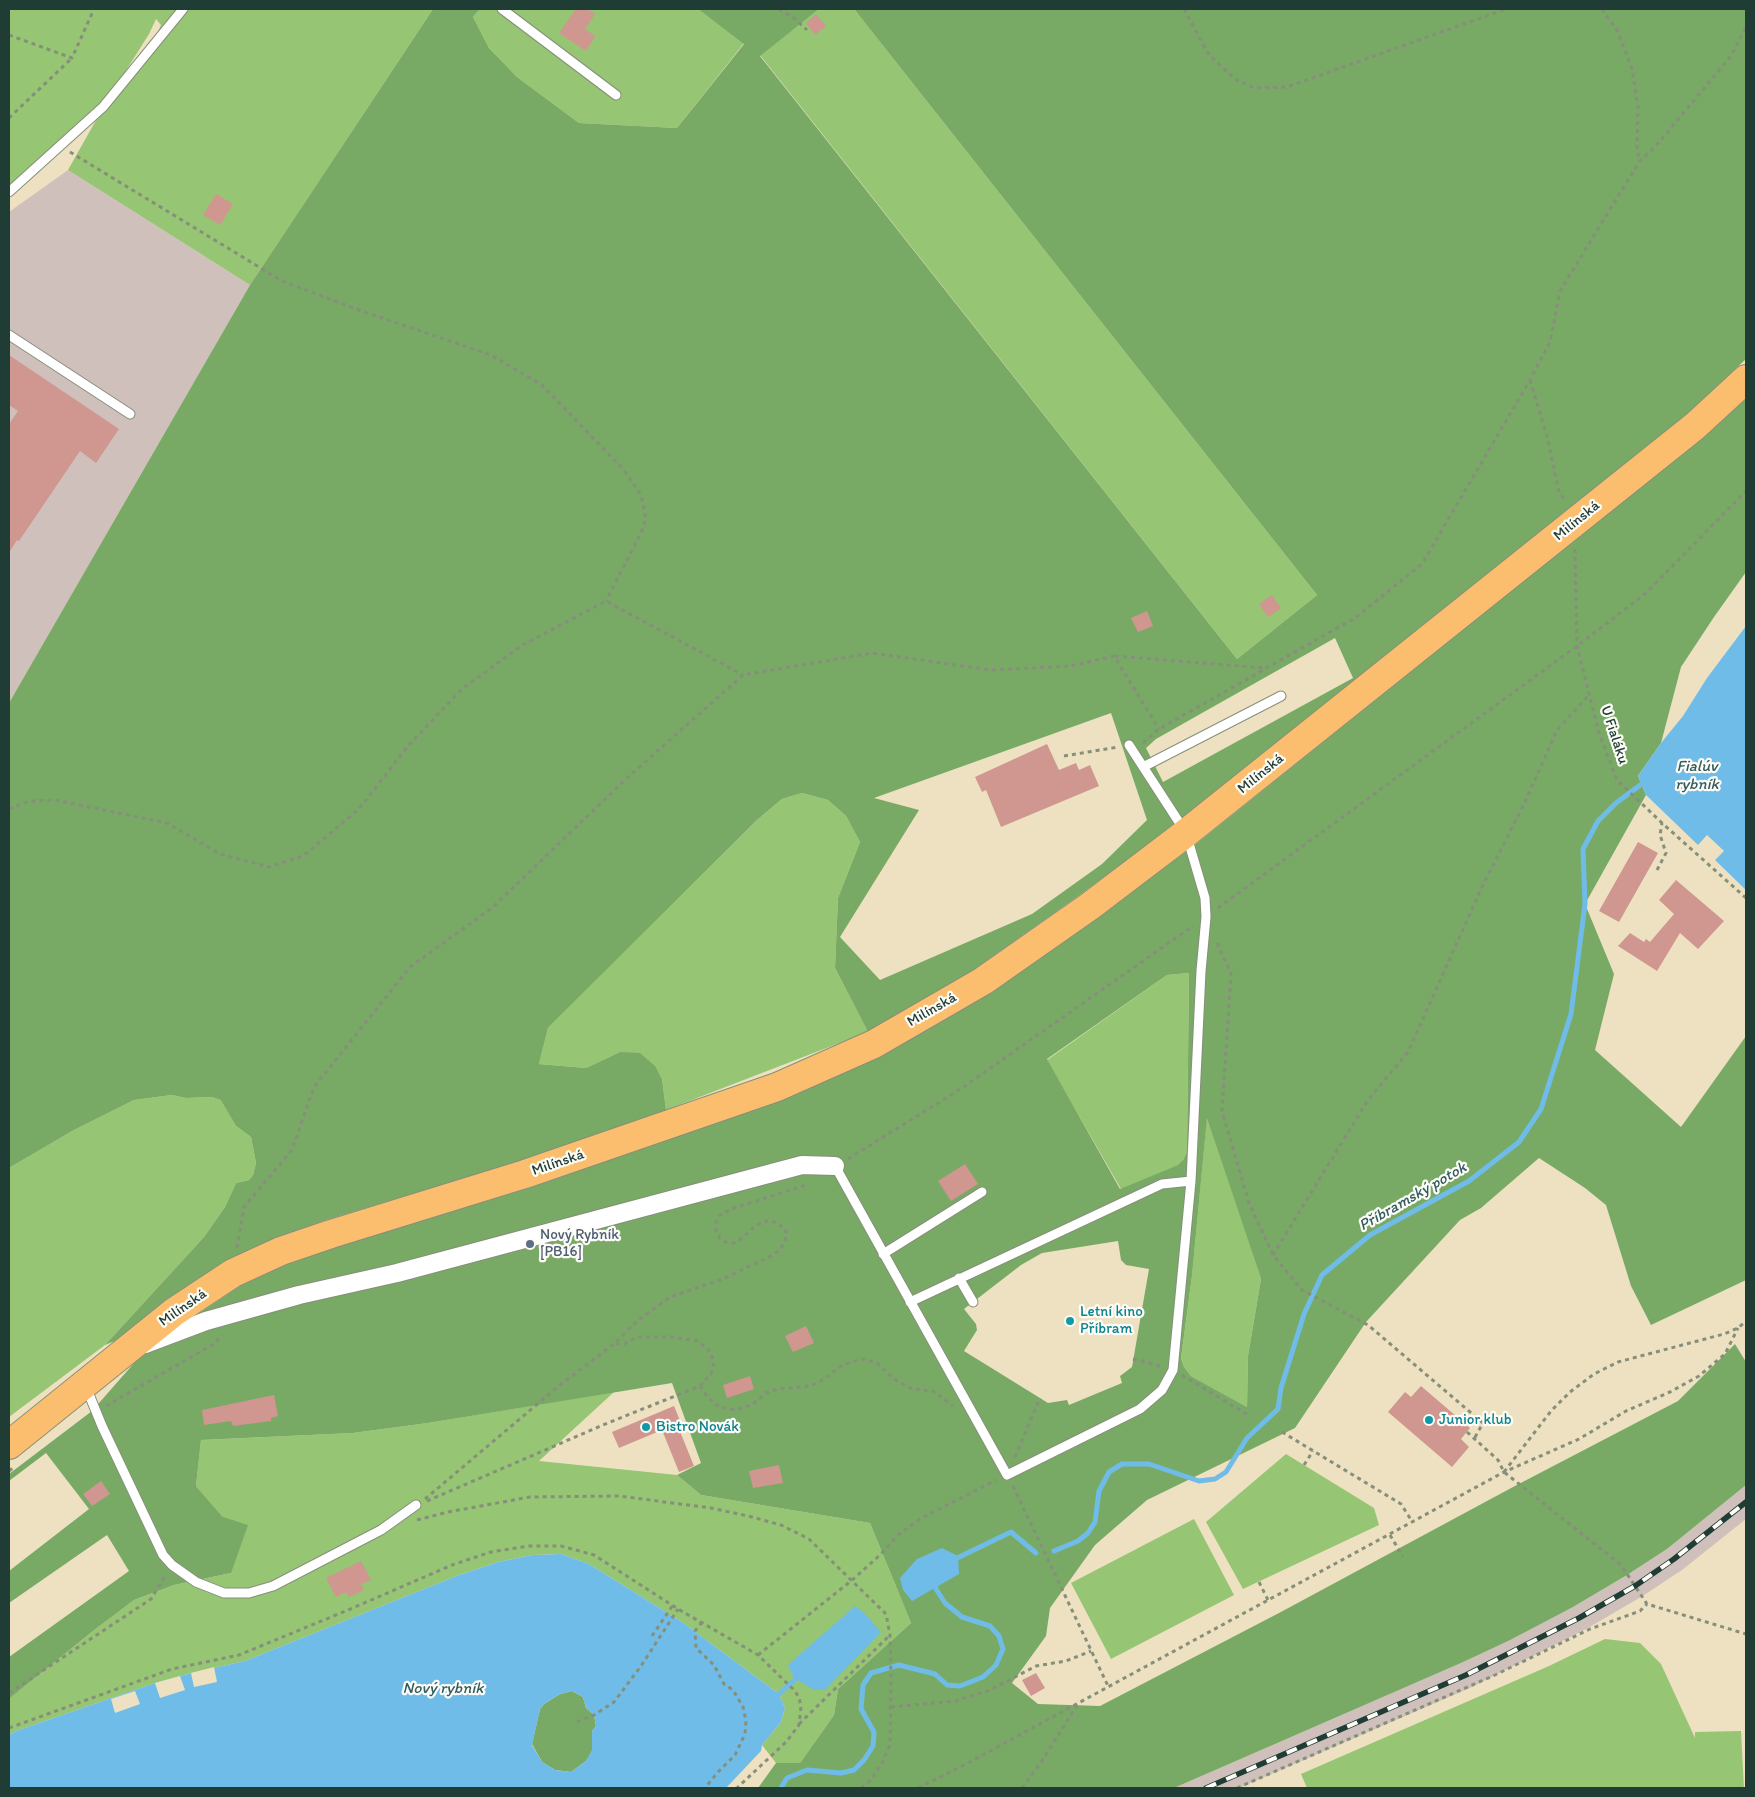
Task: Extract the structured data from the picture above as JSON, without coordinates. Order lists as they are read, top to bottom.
{
  "streets": {
    "main road": ["Milínská"],
    "path": ["U Fialáku"]
  },
  "crossings": [
    ["Milínská", "U Fialáku"]
  ],
  "water": ["Fialúv rybník", "Příbramský potok", "Nový rybník"],
  "places": [
    "Nový Rybník [PB16]",
    "Letní kino Příbram",
    "Junior klub",
    "Bistro Novák"
  ]
}
